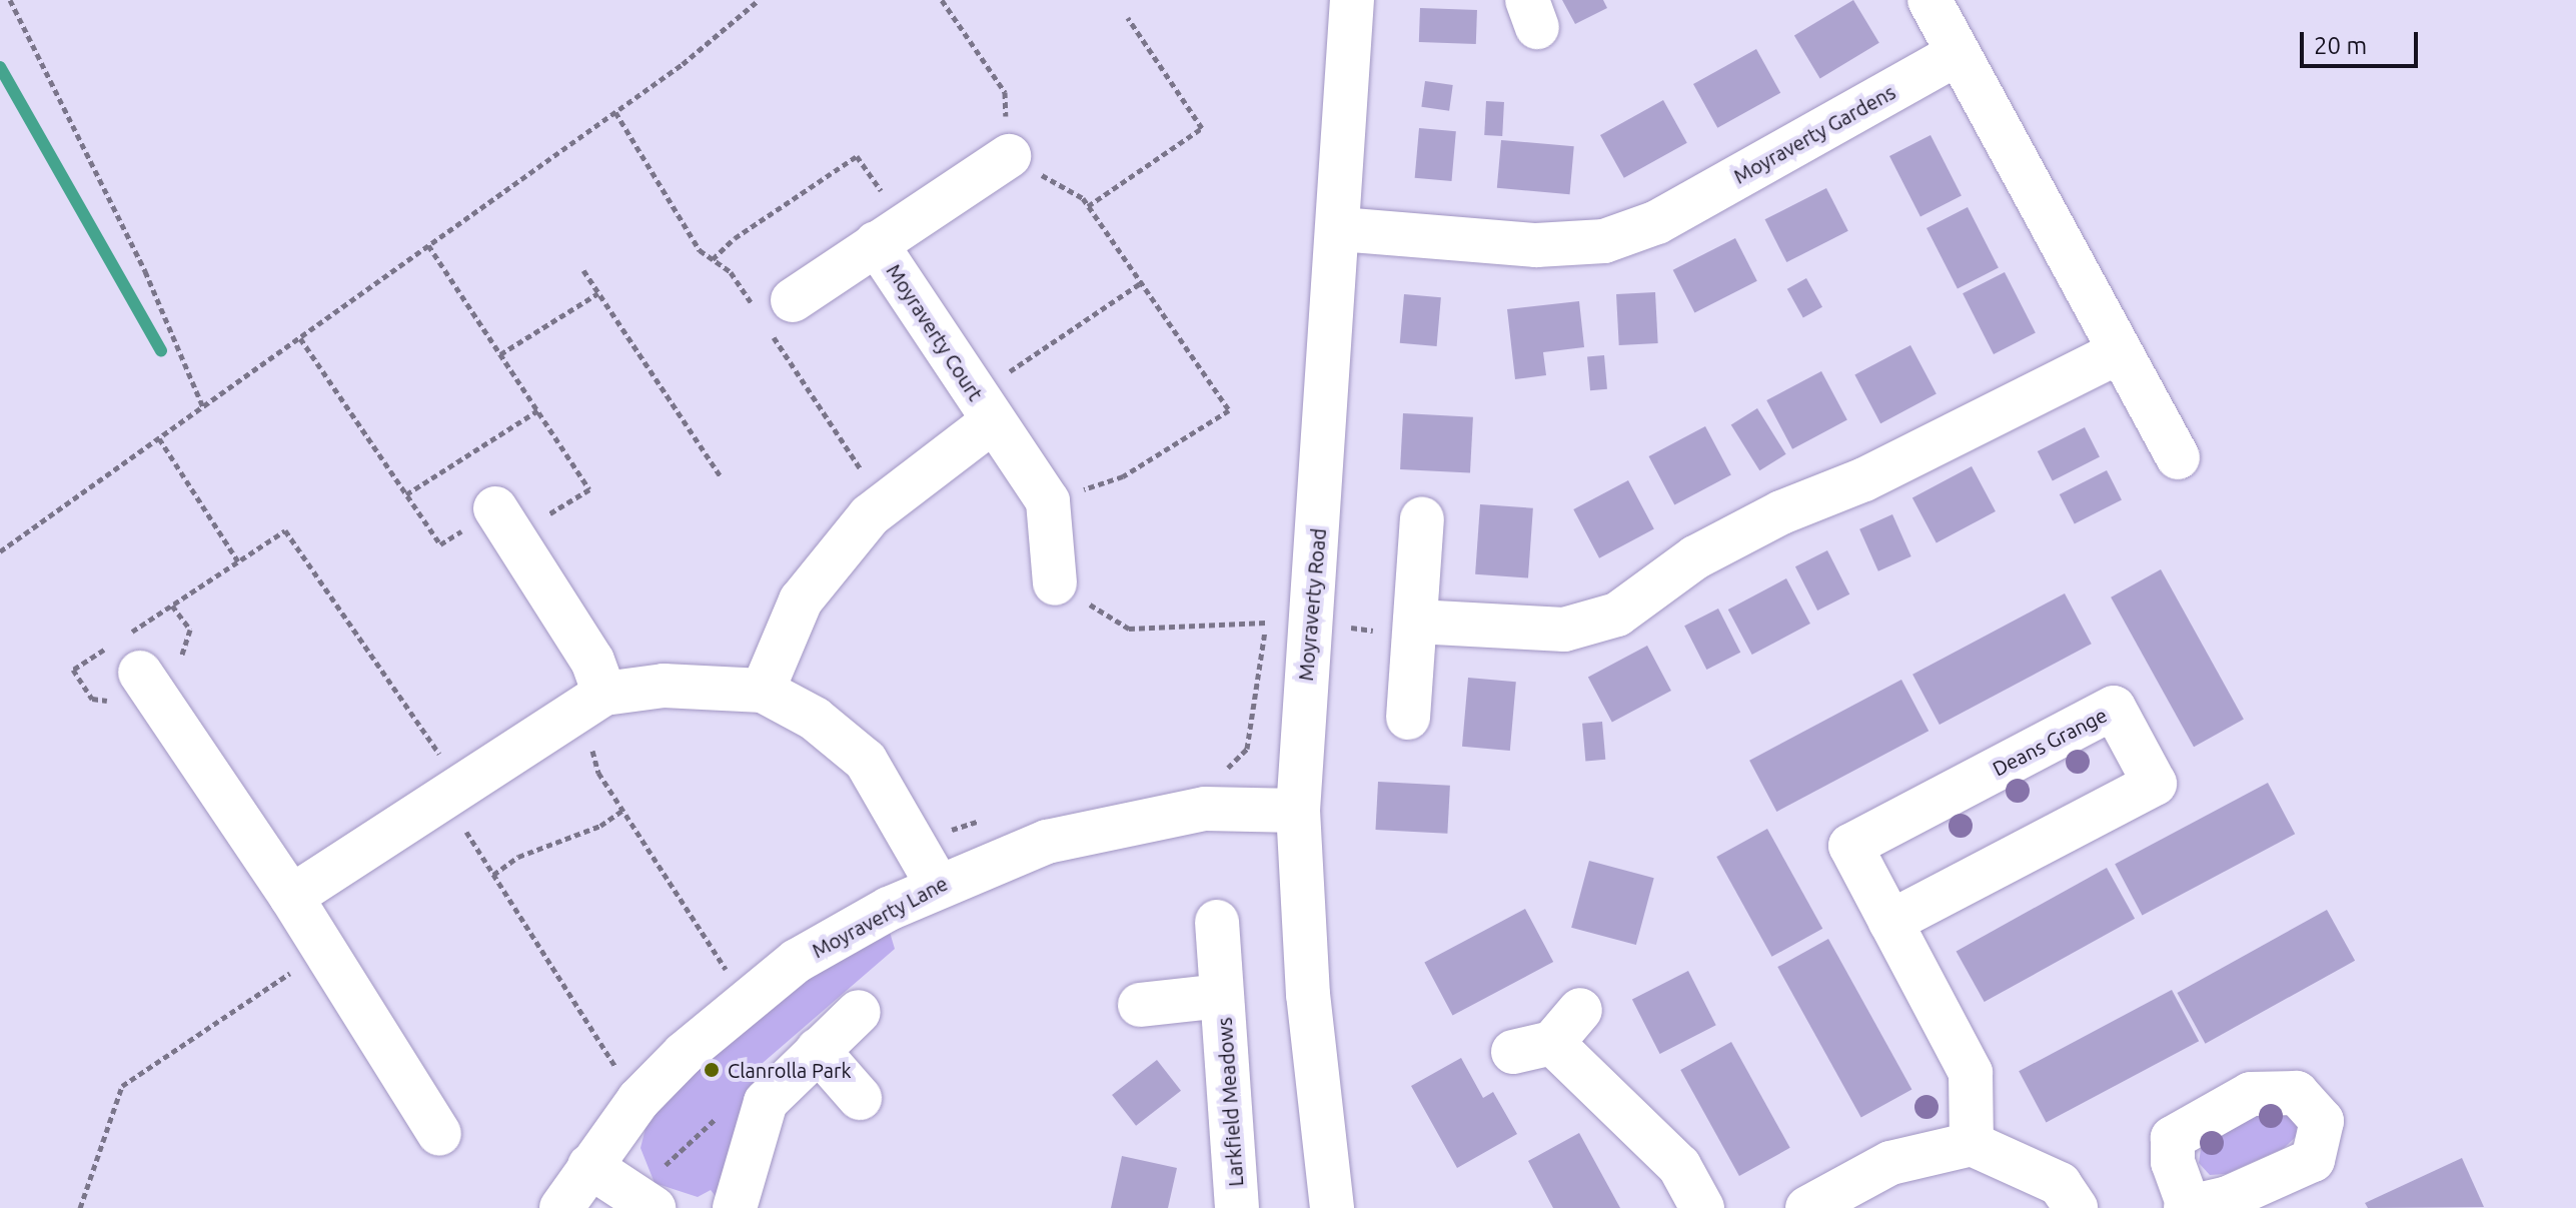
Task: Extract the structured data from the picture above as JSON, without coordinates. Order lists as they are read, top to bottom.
{
  "streets": {
    "street": [
      "Moyraverty Gardens",
      "Moyraverty Court",
      "Moyraverty Road",
      "Deans Grange",
      "Moyraverty Lane",
      "Larkfield Meadows"
    ]
  },
  "crossings": [
    ["Moyraverty Gardens", "Moyraverty Road"],
    ["Moyraverty Road", "Moyraverty Lane"]
  ],
  "places": ["Clanrolla Park"],
  "scale_bar": "20 m"
}
